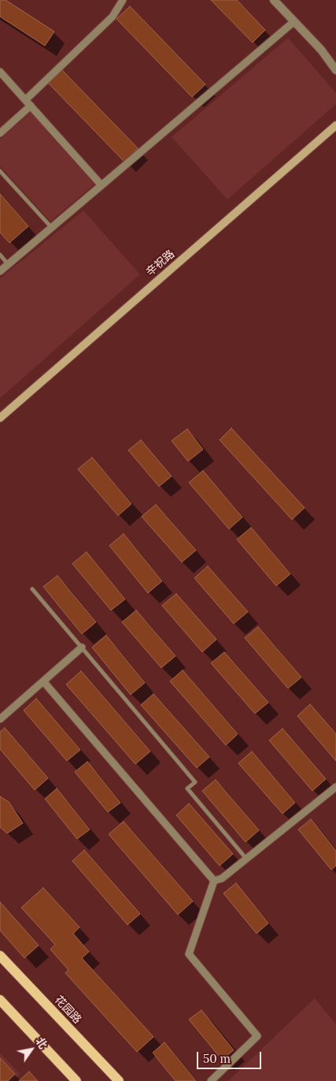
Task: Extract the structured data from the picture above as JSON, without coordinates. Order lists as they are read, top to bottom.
{
  "streets": {
    "main road": ["辛祝路", "花园路"]
  },
  "scale_bar": "50 m",
  "north": "top right"
}
